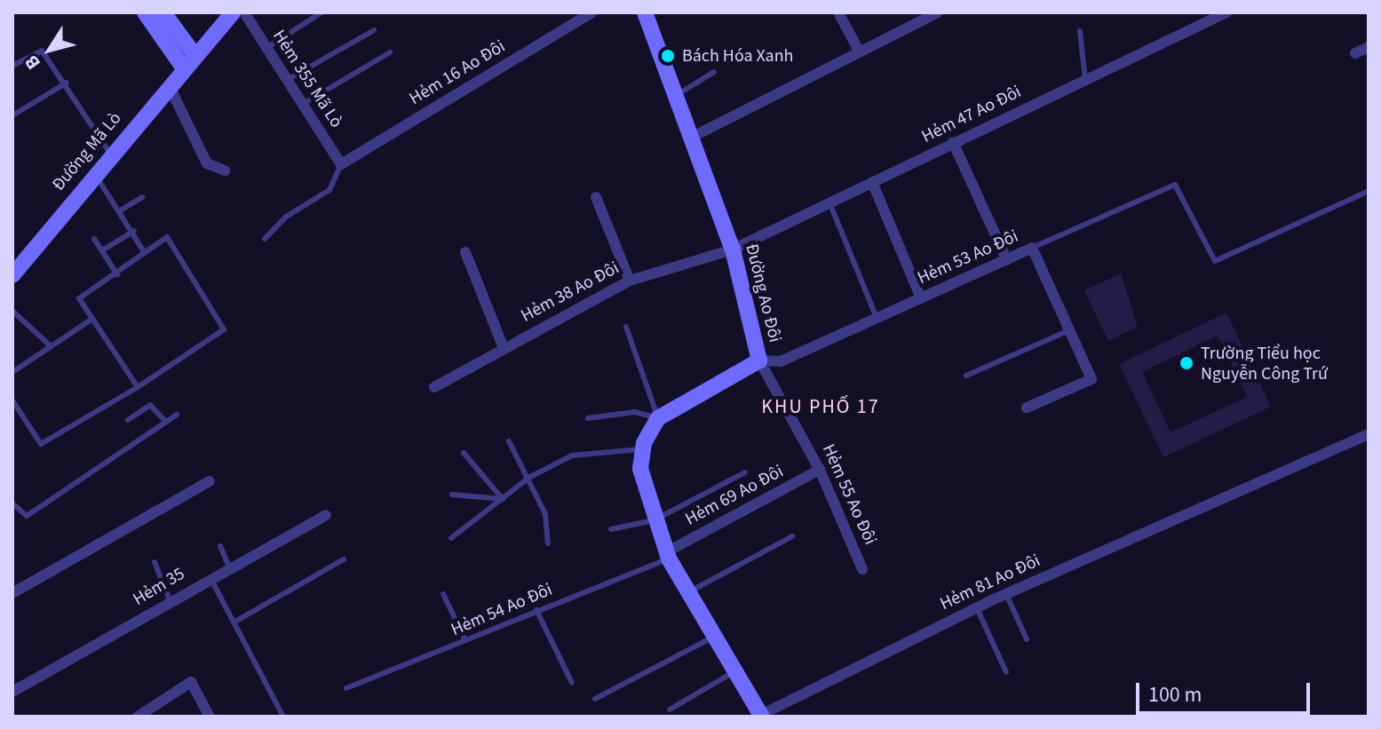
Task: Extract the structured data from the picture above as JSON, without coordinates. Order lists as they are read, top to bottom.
{
  "streets": {
    "street": [
      "Hẻm 16 Ao Đôi",
      "Hẻm 355 Mã Lò",
      "Hẻm 47 Ao Đôi",
      "Đường Mã Lò",
      "Hẻm 53 Ao Đôi",
      "Hẻm 38 Ao Đôi",
      "Đường Ao Đôi",
      "Hẻm 55 Ao Đôi",
      "Hẻm 69 Ao Đôi",
      "Hẻm 81 Ao Đôi",
      "Hẻm 35"
    ],
    "lane": ["Hẻm 54 Ao Đôi"]
  },
  "crossings": [
    ["Hẻm 16 Ao Đôi", "Hẻm 355 Mã Lò"],
    ["Hẻm 47 Ao Đôi", "Hẻm 38 Ao Đôi"],
    ["Hẻm 47 Ao Đôi", "Đường Ao Đôi"],
    ["Hẻm 53 Ao Đôi", "Đường Ao Đôi"],
    ["Hẻm 53 Ao Đôi", "Hẻm 55 Ao Đôi"],
    ["Hẻm 38 Ao Đôi", "Đường Ao Đôi"],
    ["Đường Ao Đôi", "Hẻm 55 Ao Đôi"],
    ["Hẻm 55 Ao Đôi", "Hẻm 69 Ao Đôi"],
    ["Hẻm 69 Ao Đôi", "Hẻm 54 Ao Đôi"]
  ],
  "districts": ["KHU PHỐ 17"],
  "places": ["Bách Hóa Xanh", "Trường Tiểu học Nguyễn Công Trứ"],
  "scale_bar": "100 m",
  "north": "bottom left"
}
